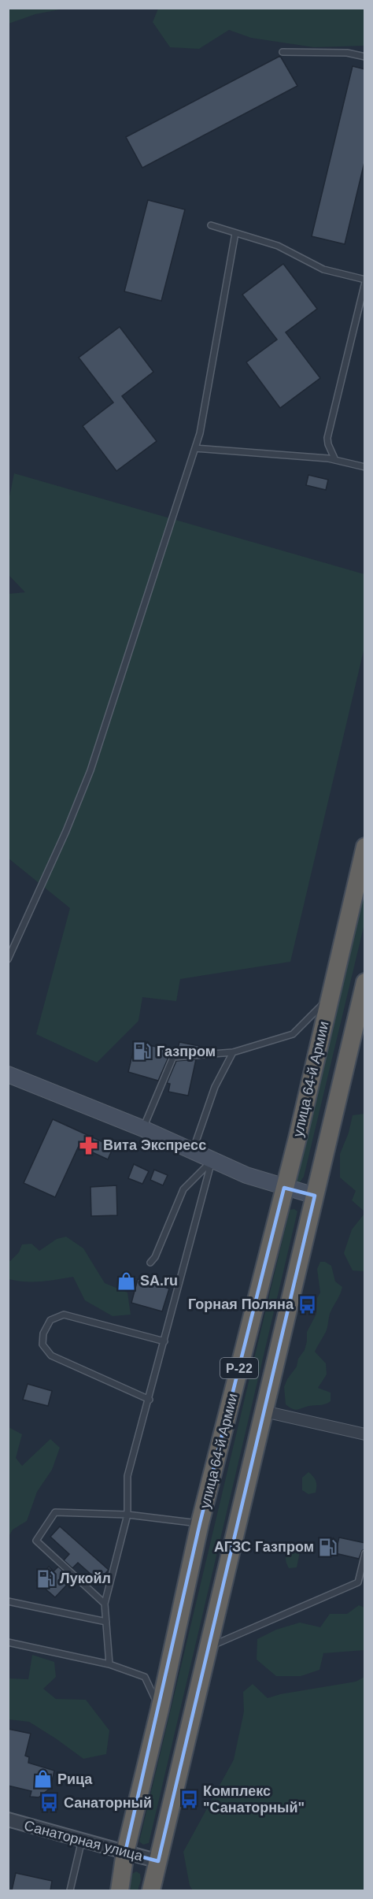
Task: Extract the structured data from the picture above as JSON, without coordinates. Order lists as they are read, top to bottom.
{
  "streets": {
    "highway": ["улица 64-й Армии", "Р-22"],
    "street": ["Санаторная улица"]
  },
  "crossings": [
    ["улица 64-й Армии", "Санаторная улица"],
    ["Р-22", "Санаторная улица"]
  ],
  "places": {
    "fuel station": ["Газпром", "АГЗС Газпром", "Лукойл"],
    "pharmacy": ["Вита Экспресс"],
    "shop": ["SA.ru", "Рица"],
    "bus stop": ["Горная Поляна", "Комплекс \"Санаторный\"", "Санаторный"]
  }
}
